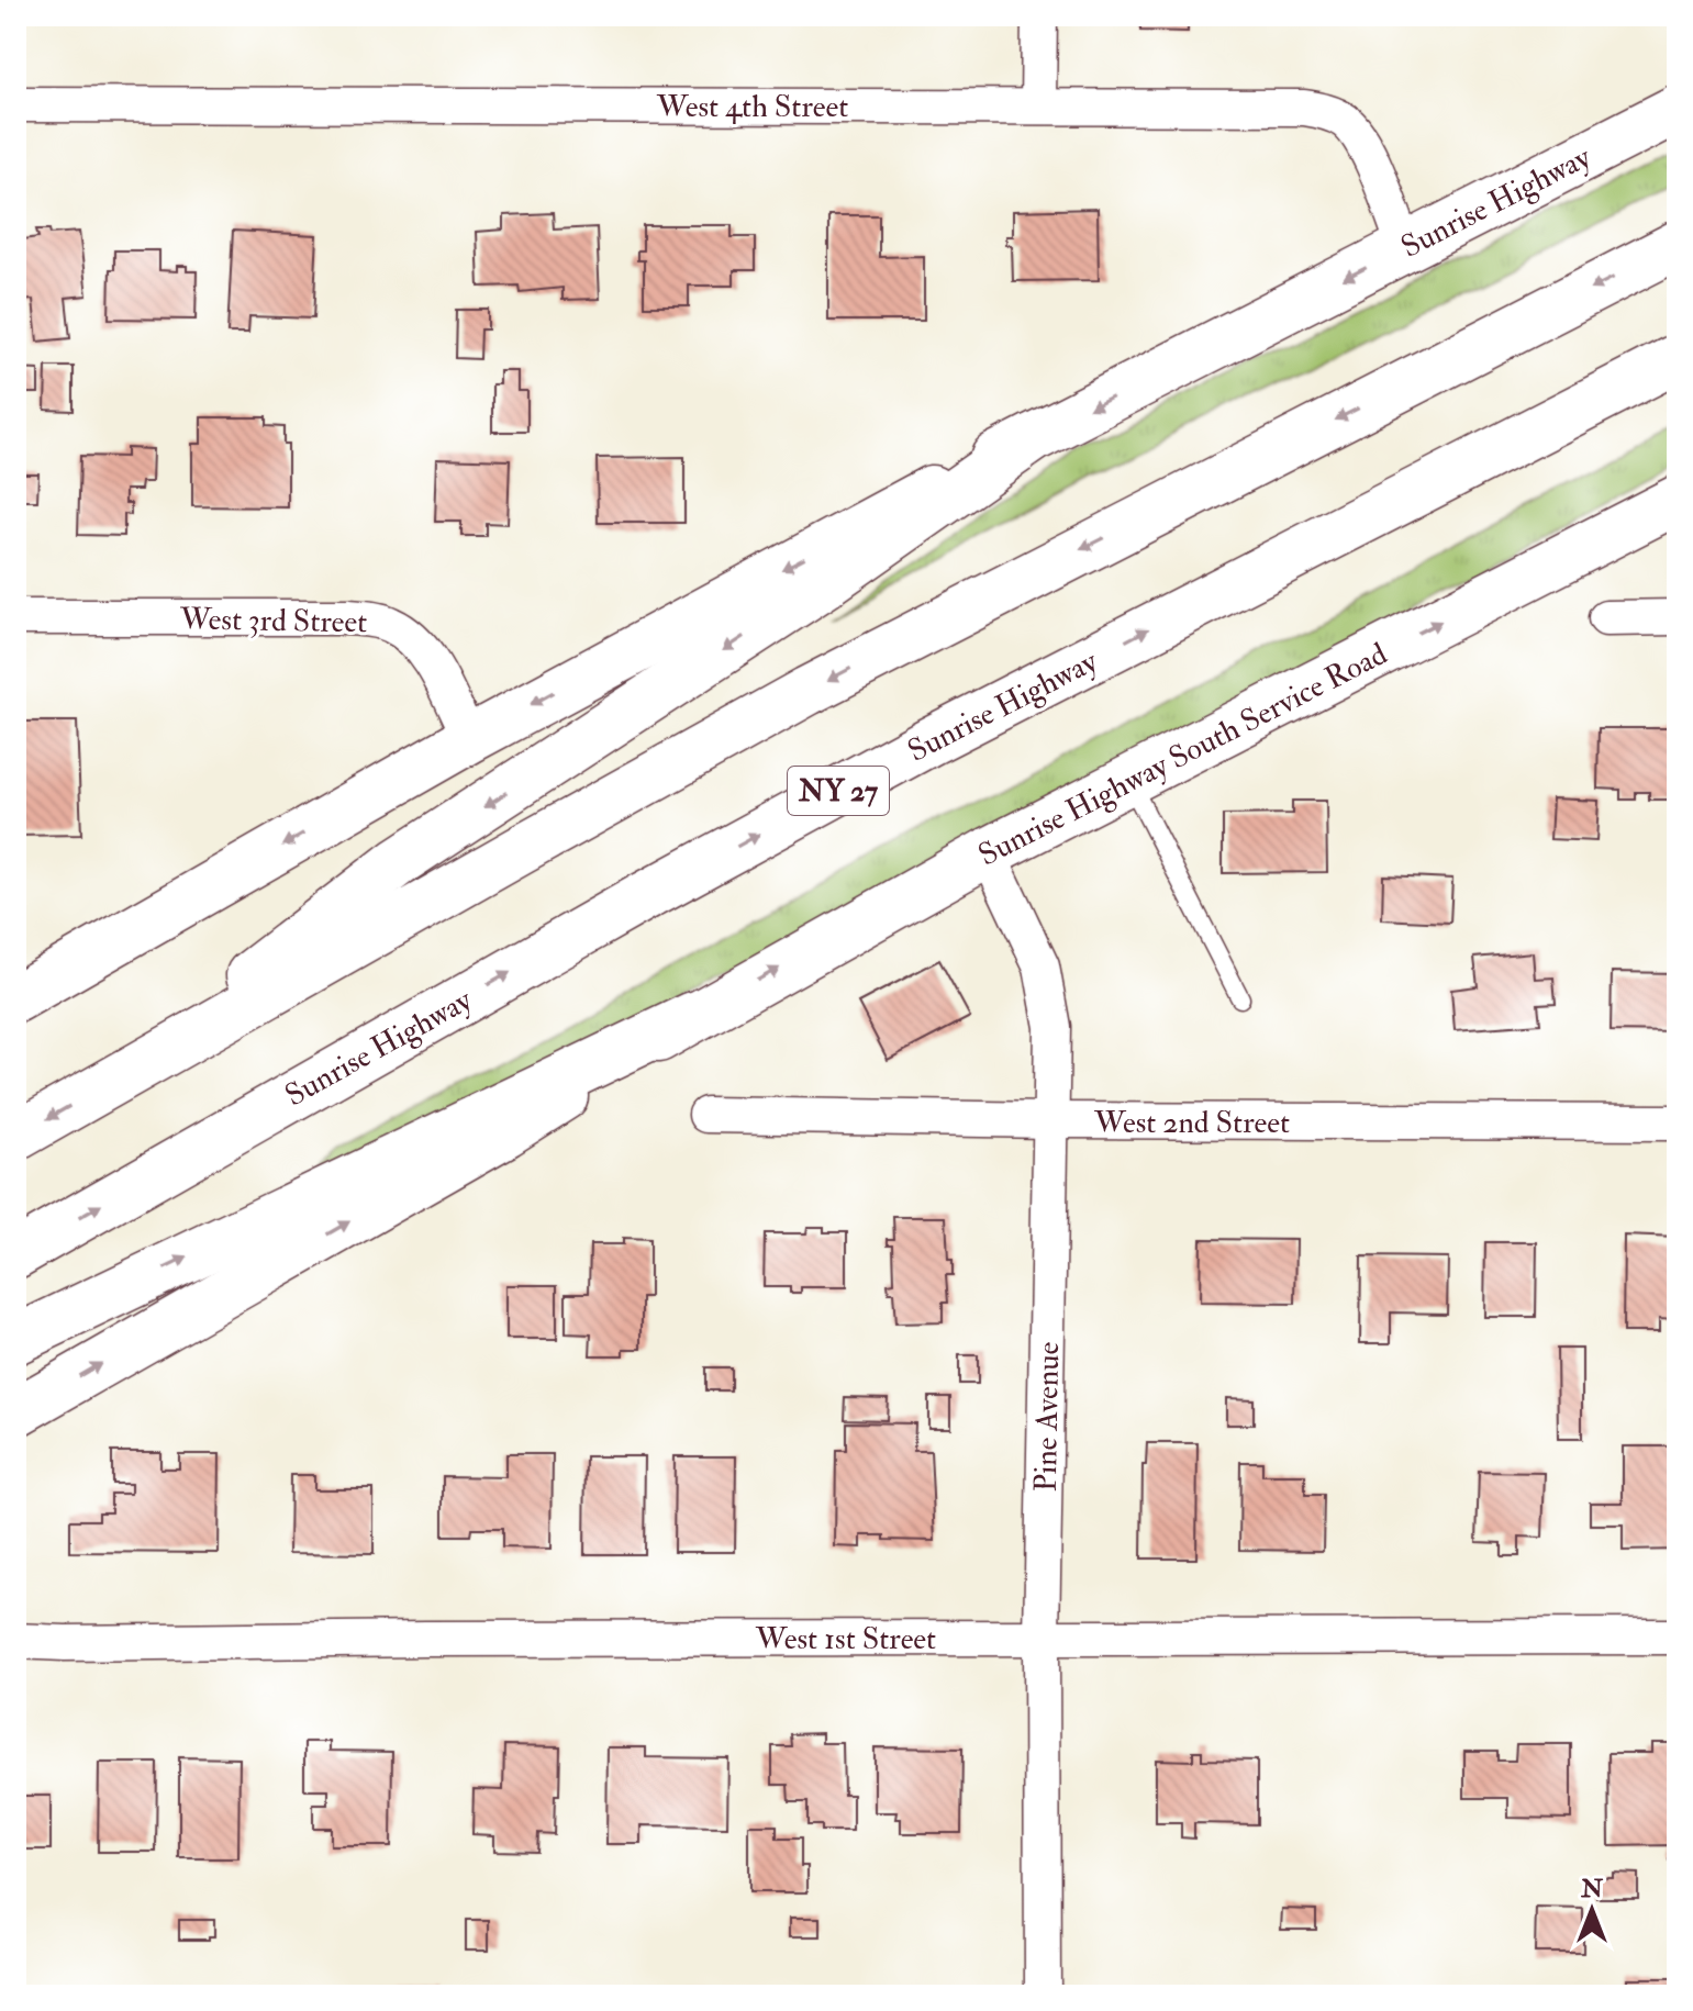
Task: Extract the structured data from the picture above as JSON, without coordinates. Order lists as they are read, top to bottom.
{
  "streets": {
    "main road": ["Sunrise Highway", "Sunrise Highway South Service Road", "NY 27"],
    "street": [
      "West 4th Street",
      "West 3rd Street",
      "West 2nd Street",
      "Pine Avenue",
      "West 1st Street"
    ]
  },
  "crossings": [
    ["West 4th Street", "Sunrise Highway"],
    ["Sunrise Highway", "West 3rd Street"],
    ["Sunrise Highway South Service Road", "Pine Avenue"],
    ["West 2nd Street", "Pine Avenue"],
    ["Pine Avenue", "West 1st Street"]
  ],
  "north": "top"
}
